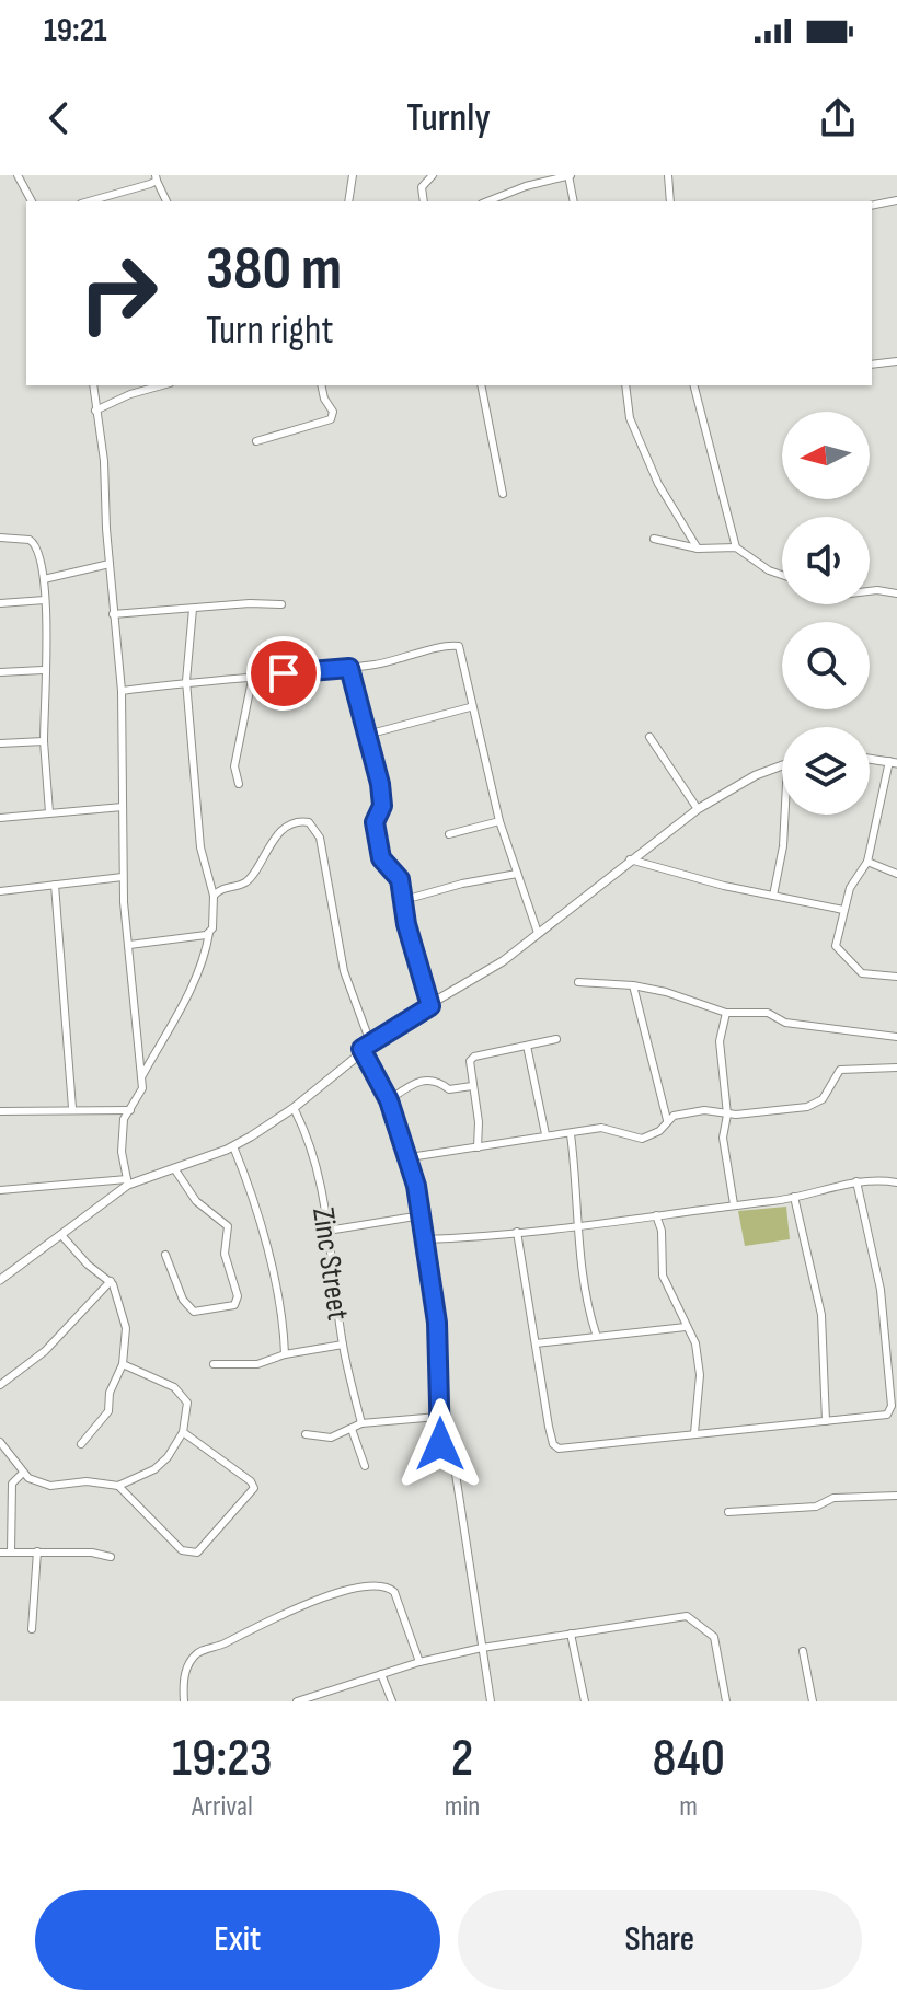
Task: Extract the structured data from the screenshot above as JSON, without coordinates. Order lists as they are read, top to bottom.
{
  "streets": {
    "street": ["Zinc Street"]
  },
  "north": "left",
  "page": {
    "status": "19:21",
    "header": "Turnly",
    "turn": ["380 m", "Turn right"],
    "eta": [
      "19:23",
      "Arrival",
      "2",
      "min",
      "840",
      "m"
    ],
    "buttons": ["Exit", "Share"]
  }
}
